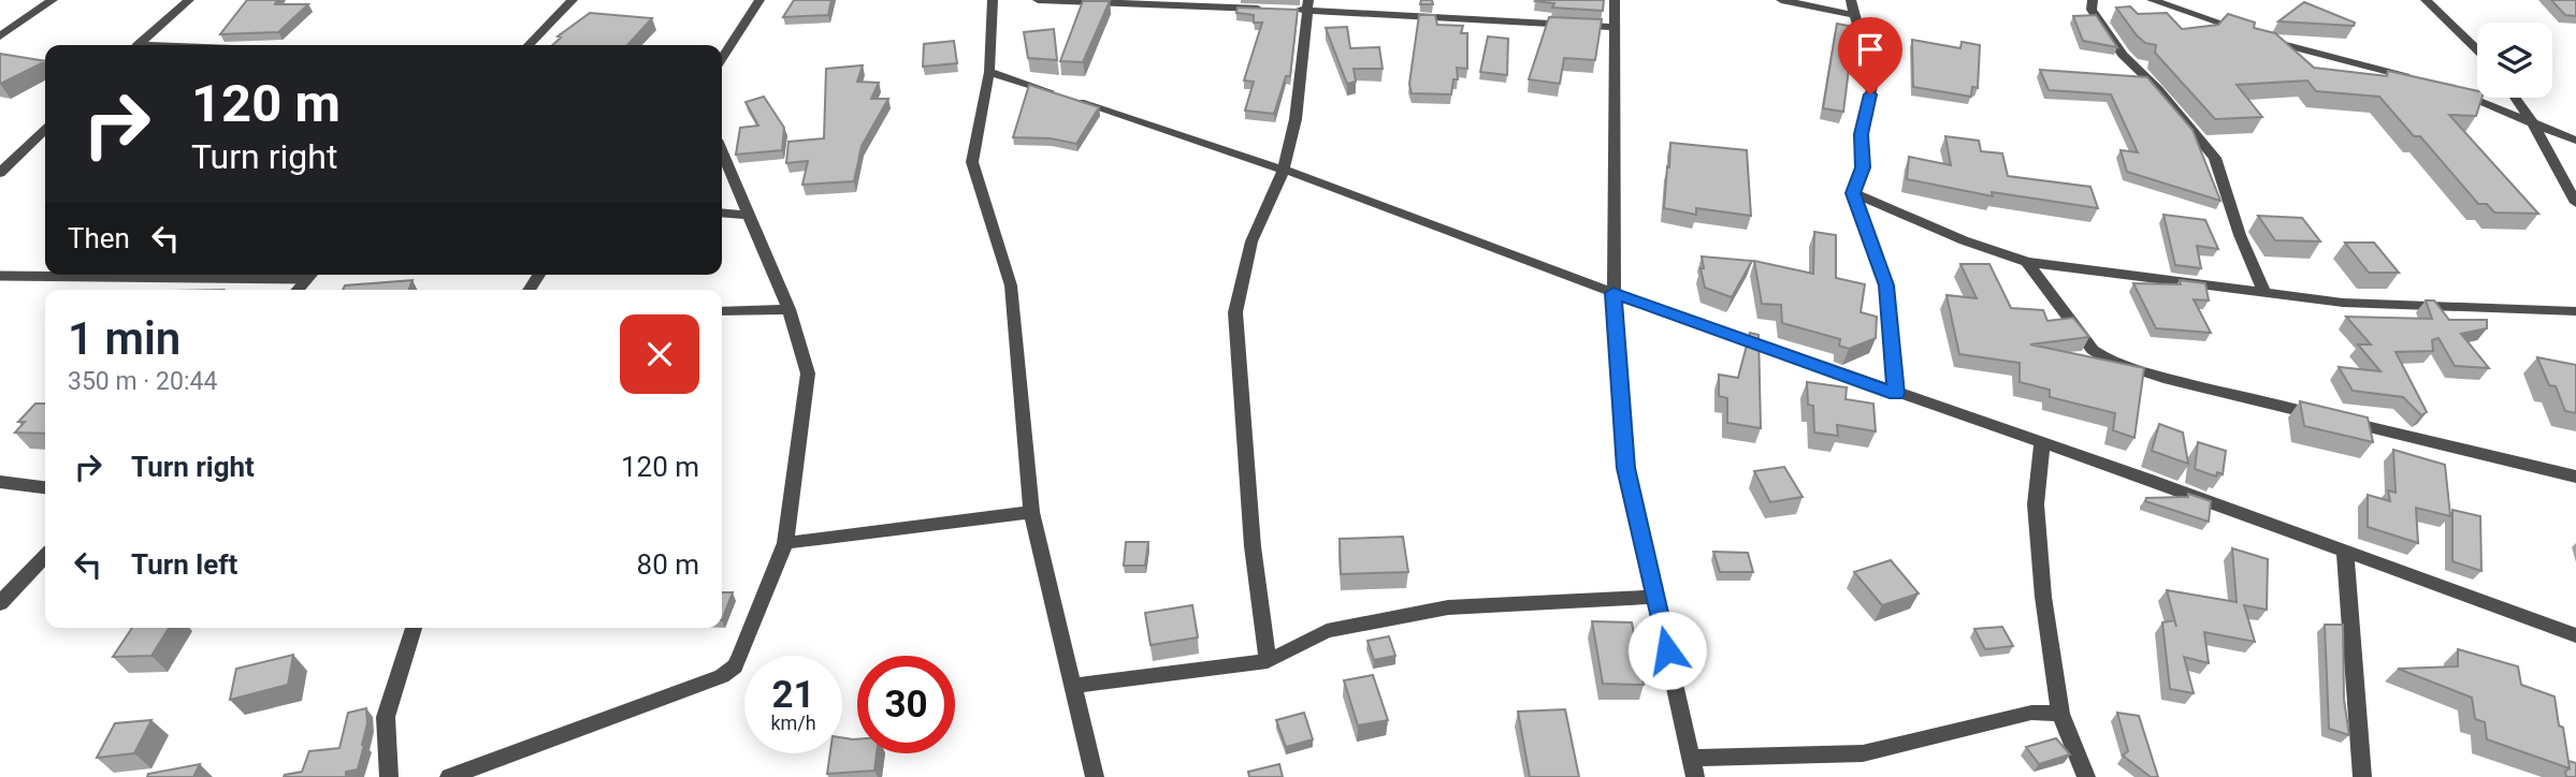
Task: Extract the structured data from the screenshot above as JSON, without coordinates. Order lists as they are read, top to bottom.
{
  "page": {
    "turn": ["120 m", "Turn right"],
    "then": "Then",
    "heading": ["1 min", "350 m · 20:44"],
    "list": [
      {
        "name": "Turn right",
        "value": "120 m"
      },
      {
        "name": "Turn left",
        "value": "80 m"
      }
    ],
    "speed": "21 km/h",
    "limit": "30"
  }
}
